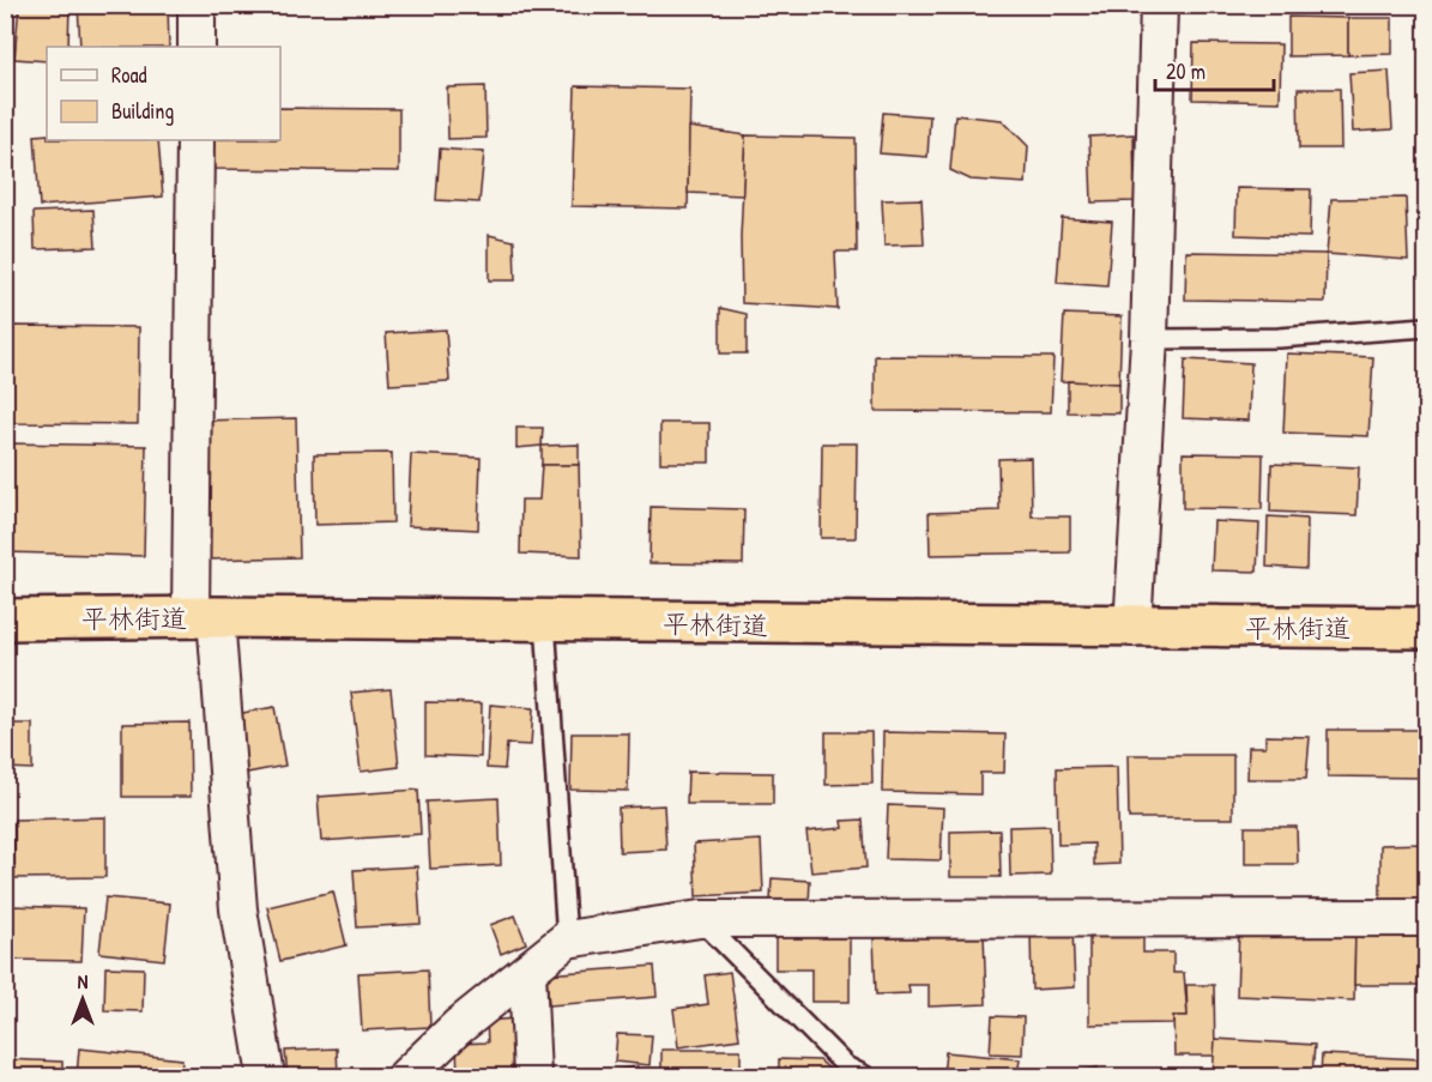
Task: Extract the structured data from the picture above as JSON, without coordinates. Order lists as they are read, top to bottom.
{
  "streets": {
    "highway": ["平林街道"]
  },
  "legend": ["Road", "Building"],
  "scale_bar": "20 m",
  "north": "top"
}
